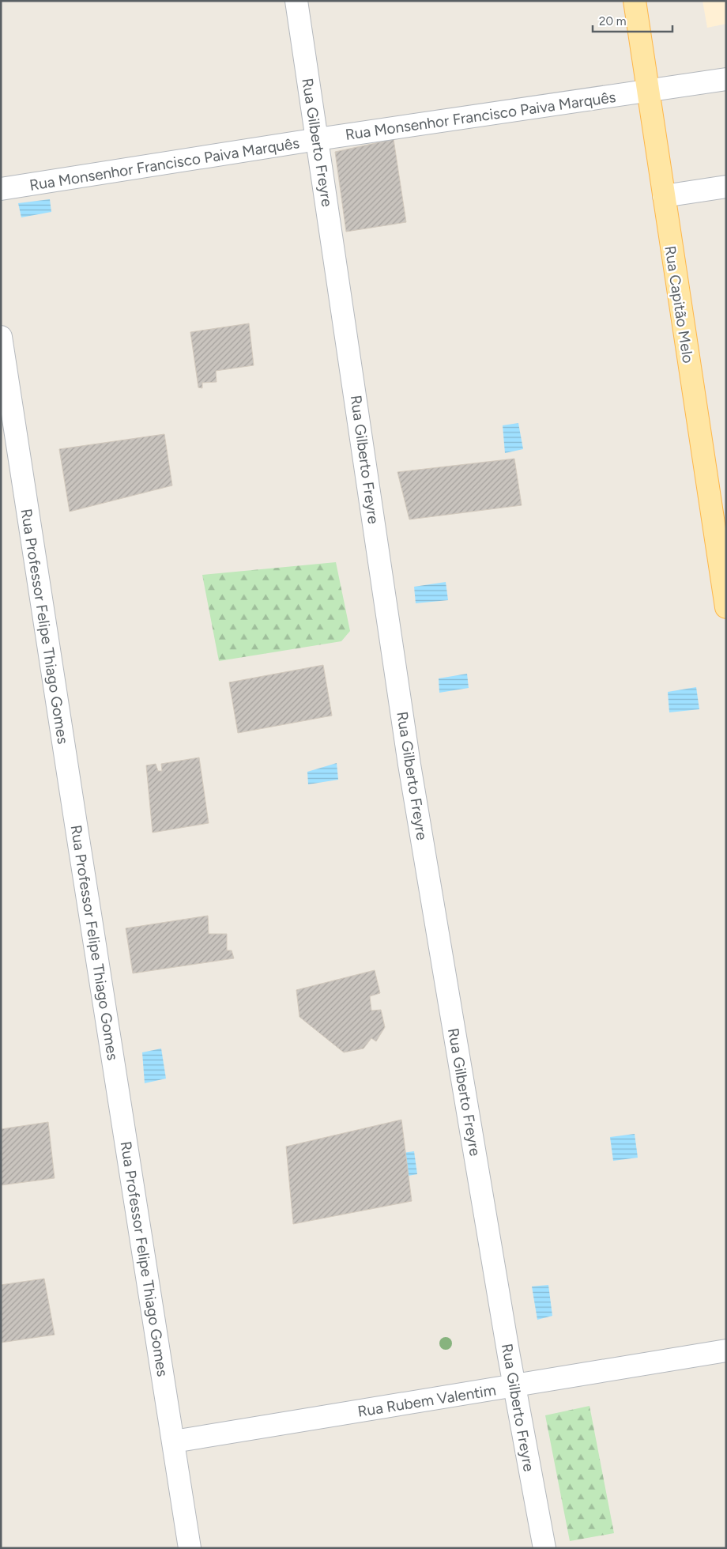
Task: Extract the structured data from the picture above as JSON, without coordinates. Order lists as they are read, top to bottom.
{
  "streets": {
    "main road": ["Rua Capitão Melo"],
    "street": [
      "Rua Monsenhor Francisco Paiva Marquês",
      "Rua Gilberto Freyre",
      "Rua Professor Felipe Thiago Gomes",
      "Rua Rubem Valentim"
    ]
  },
  "crossings": [
    ["Rua Monsenhor Francisco Paiva Marquês", "Rua Gilberto Freyre"],
    ["Rua Monsenhor Francisco Paiva Marquês", "Rua Capitão Melo"],
    ["Rua Gilberto Freyre", "Rua Rubem Valentim"],
    ["Rua Professor Felipe Thiago Gomes", "Rua Rubem Valentim"]
  ],
  "scale_bar": "20 m"
}
